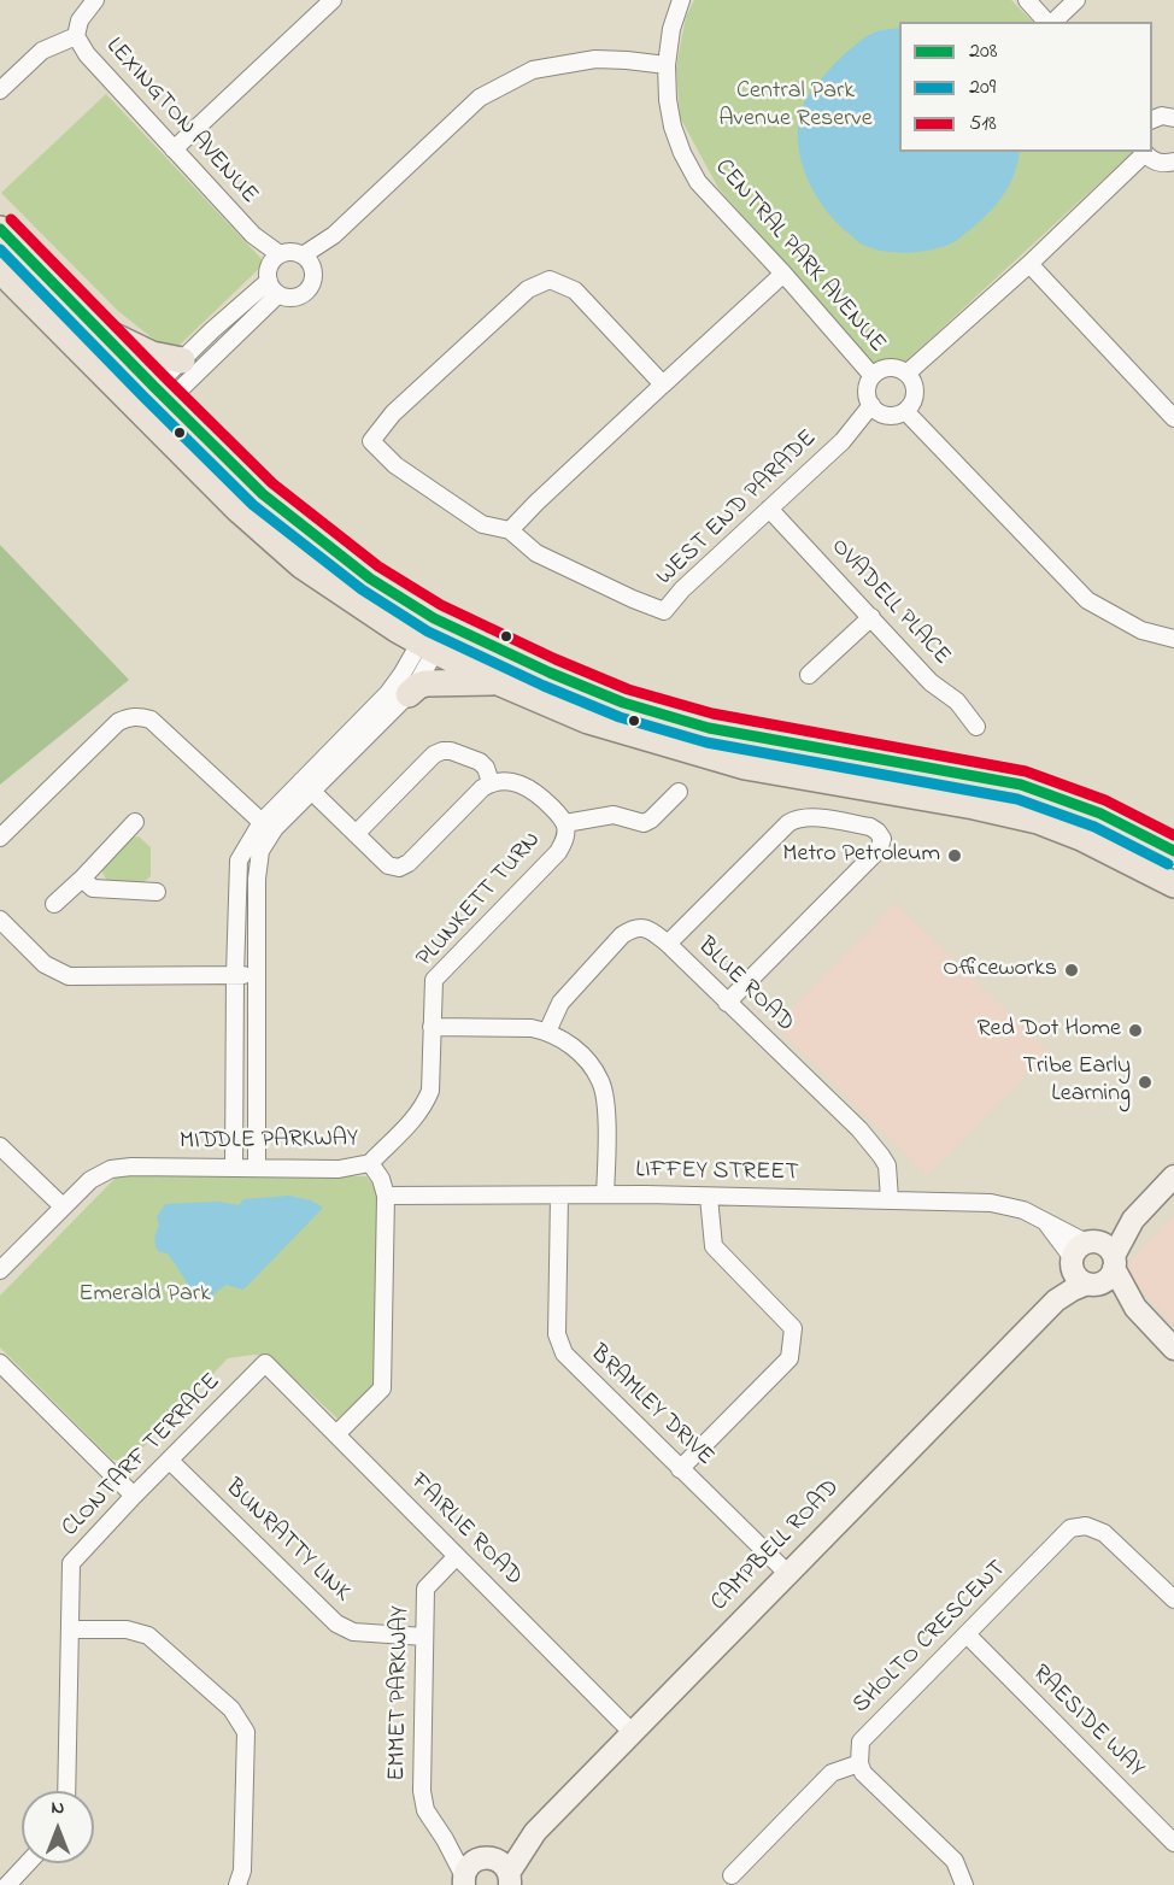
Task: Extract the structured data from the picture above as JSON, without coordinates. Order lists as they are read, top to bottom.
{
  "streets": {
    "street": [
      "LEXINGTON AVENUE",
      "CENTRAL PARK AVENUE",
      "WEST END PARADE",
      "OVADELL PLACE",
      "PLUNKETT TURN",
      "BLUE ROAD",
      "MIDDLE PARKWAY",
      "LIFFEY STREET",
      "BRAMLEY DRIVE",
      "CLONTARF TERRACE",
      "FAIRLIE ROAD",
      "BUNRATTY LINK",
      "CAMPBELL ROAD",
      "SHOLTO CRESCENT",
      "EMMET PARKWAY",
      "RAESIDE WAY"
    ]
  },
  "crossings": [
    ["CENTRAL PARK AVENUE", "WEST END PARADE"],
    ["WEST END PARADE", "OVADELL PLACE"],
    ["PLUNKETT TURN", "MIDDLE PARKWAY"],
    ["BLUE ROAD", "LIFFEY STREET"],
    ["MIDDLE PARKWAY", "LIFFEY STREET"],
    ["MIDDLE PARKWAY", "FAIRLIE ROAD"],
    ["LIFFEY STREET", "BRAMLEY DRIVE"],
    ["LIFFEY STREET", "CAMPBELL ROAD"],
    ["BRAMLEY DRIVE", "CAMPBELL ROAD"],
    ["CLONTARF TERRACE", "FAIRLIE ROAD"],
    ["CLONTARF TERRACE", "BUNRATTY LINK"],
    ["FAIRLIE ROAD", "CAMPBELL ROAD"],
    ["FAIRLIE ROAD", "EMMET PARKWAY"],
    ["BUNRATTY LINK", "EMMET PARKWAY"],
    ["CAMPBELL ROAD", "EMMET PARKWAY"],
    ["SHOLTO CRESCENT", "RAESIDE WAY"]
  ],
  "parks": ["Central Park Avenue Reserve", "Emerald Park"],
  "places": [
    "Metro Petroleum",
    "Officeworks",
    "Red Dot Home",
    "Tribe Early Learning"
  ],
  "lines": ["transit line 518", "transit line 208", "transit line 209"],
  "legend": ["208", "209", "518"],
  "north": "top"
}
